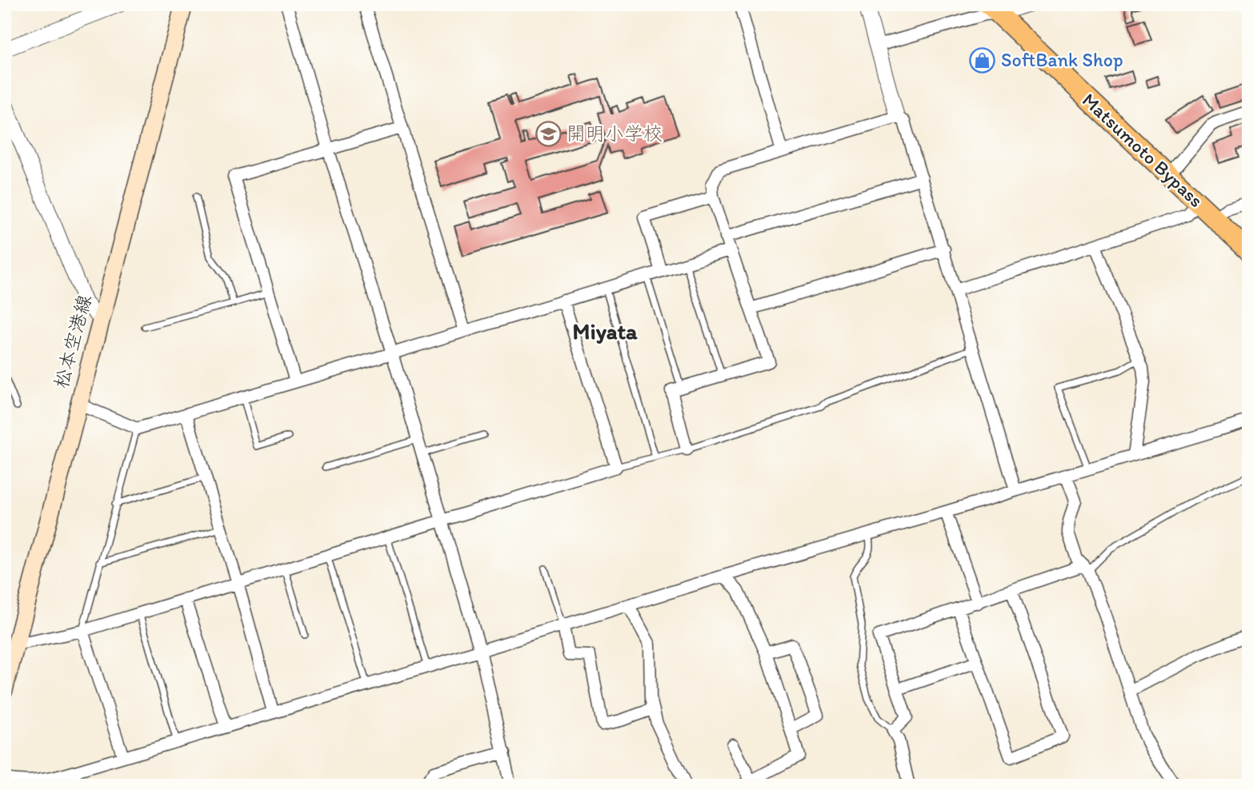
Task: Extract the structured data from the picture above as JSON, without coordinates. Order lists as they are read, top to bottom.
{
  "streets": {
    "highway": ["Matsumoto Bypass"],
    "main road": ["松本空港線"]
  },
  "districts": ["Miyata"],
  "places": {
    "shop": ["SoftBank Shop"],
    "school or university": ["開明小学校"]
  }
}
